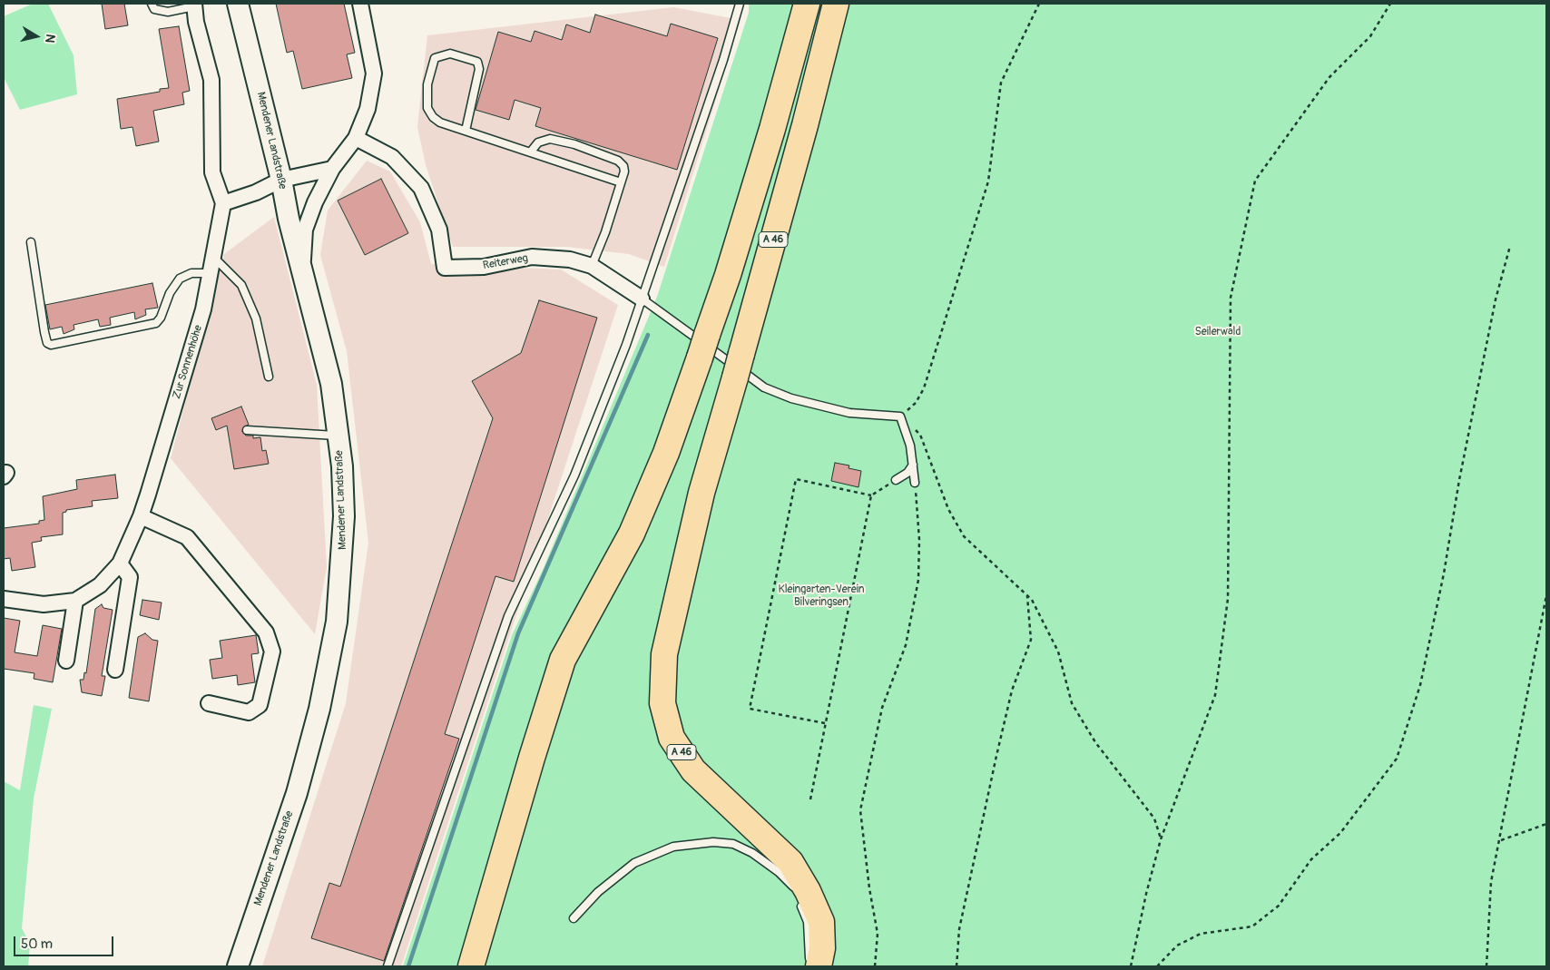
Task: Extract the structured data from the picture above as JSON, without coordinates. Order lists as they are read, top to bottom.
{
  "streets": {
    "highway": ["A 46"],
    "main road": ["Mendener Landstraße"],
    "street": ["Reiterweg", "Zur Sonnenhöhe"]
  },
  "parks": ["Seilerwald", "Kleingarten-Verein Bilveringsen"],
  "scale_bar": "50 m",
  "north": "right"
}
